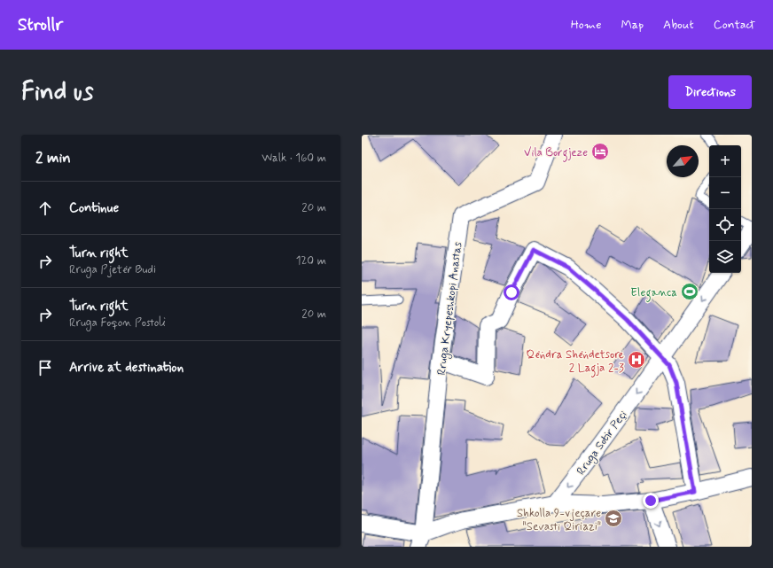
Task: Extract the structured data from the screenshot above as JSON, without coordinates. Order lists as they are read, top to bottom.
{
  "streets": {
    "street": ["Rruga Kryepeshkopi Anastas", "Rruga Sotir Peçi"]
  },
  "one_way": ["Rruga Sotir Peçi"],
  "places": {
    "hotel": ["Vila Borgjeze"],
    "sports": ["Eleganca"],
    "hospital": ["Qëndra Shëndetsore 2 Lagja 2-3"],
    "school or university": ["Shkolla 9-vjeçare \"Sevasti Qiriazi\""]
  },
  "north": "top right",
  "page": {
    "header": "Strollr",
    "nav": [
      "Home",
      "Map",
      "About",
      "Contact"
    ],
    "buttons": "Directions",
    "title": "Find us",
    "heading": ["2 min", "Walk · 160 m"],
    "map_buttons": ["+", "−"],
    "list": [
      ["Continue", "20 m"],
      ["Turn right", "Rruga Pjetër Budi", "120 m"],
      ["Turn right", "Rruga Foqon Postoli", "20 m"],
      "Arrive at destination"
    ]
  }
}
